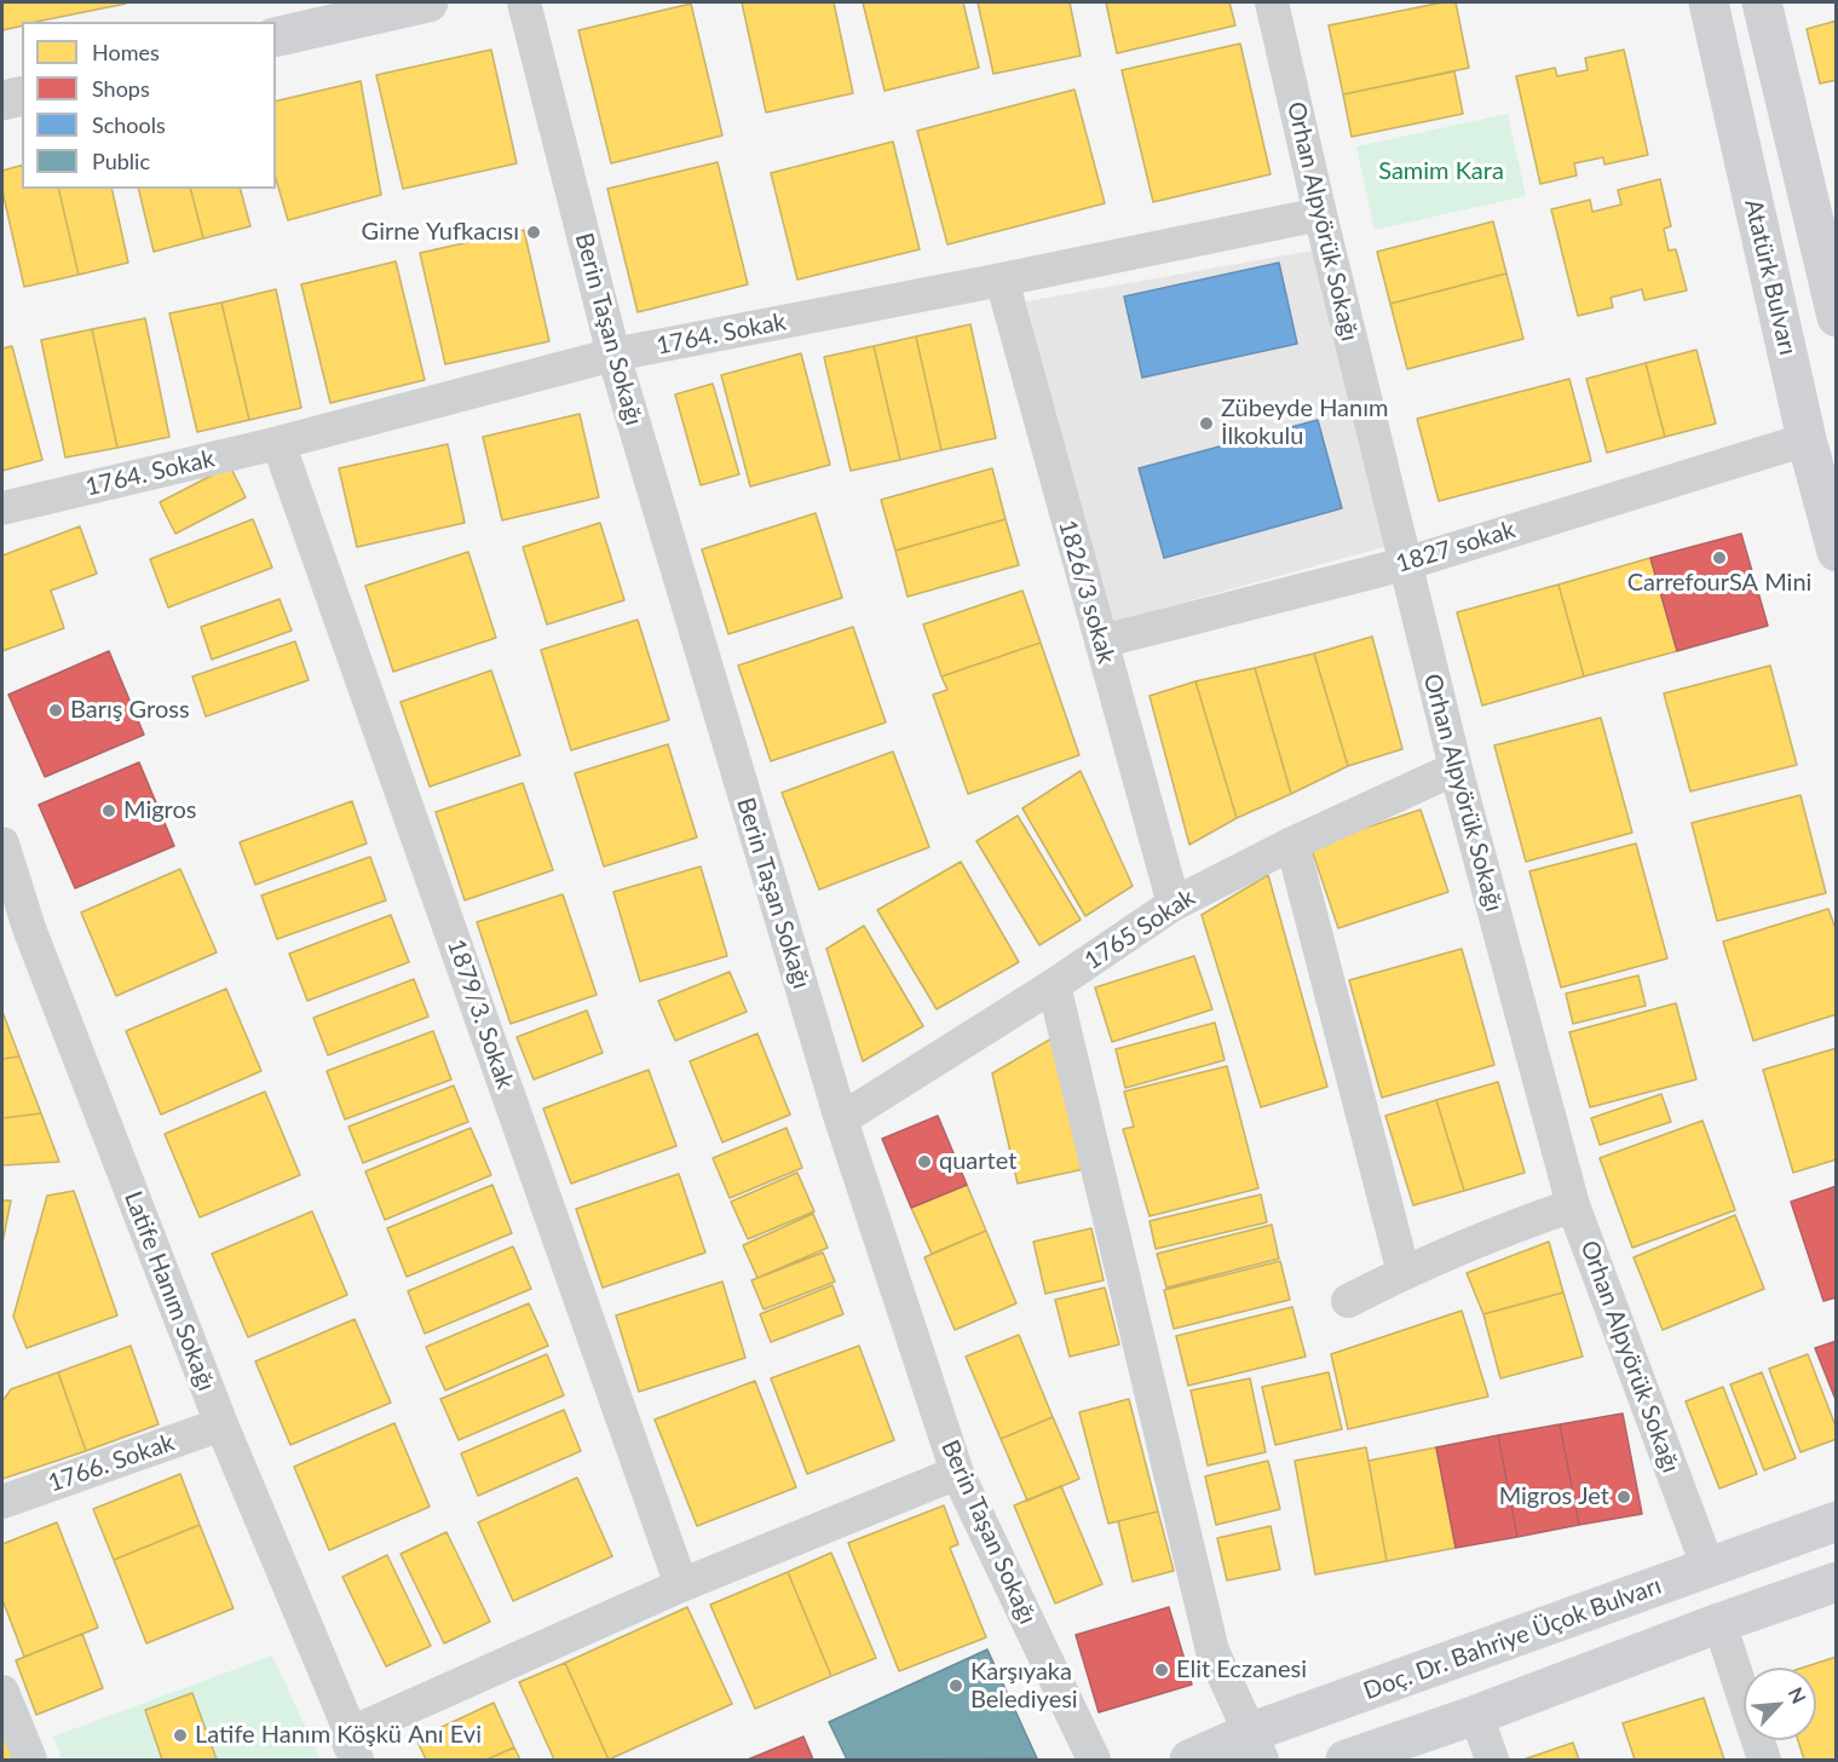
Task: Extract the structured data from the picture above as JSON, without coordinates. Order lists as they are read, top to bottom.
{
  "streets": {
    "main road": ["Atatürk Bulvarı", "Doç. Dr. Bahriye Üçok Bulvarı"],
    "street": [
      "Orhan Alpyörük Sokağı",
      "Berin Taşan Sokağı",
      "1764. Sokak",
      "1827 sokak",
      "1826/3 sokak",
      "1765 Sokak",
      "1879/3. Sokak",
      "Latife Hanım Sokağı",
      "1766. Sokak"
    ]
  },
  "crossings": [
    ["Orhan Alpyörük Sokağı", "1764. Sokak"],
    ["Orhan Alpyörük Sokağı", "1827 sokak"],
    ["Orhan Alpyörük Sokağı", "1765 Sokak"],
    ["Orhan Alpyörük Sokağı", "Doç. Dr. Bahriye Üçok Bulvarı"],
    ["Atatürk Bulvarı", "1827 sokak"],
    ["Berin Taşan Sokağı", "1764. Sokak"],
    ["Berin Taşan Sokağı", "1765 Sokak"],
    ["1764. Sokak", "1826/3 sokak"],
    ["1764. Sokak", "1879/3. Sokak"],
    ["1827 sokak", "1826/3 sokak"],
    ["1826/3 sokak", "1765 Sokak"],
    ["Latife Hanım Sokağı", "1766. Sokak"]
  ],
  "parks": ["Samim Kara"],
  "places": [
    "Girne Yufkacısı",
    "Zübeyde Hanım İlkokulu",
    "CarrefourSA Mini",
    "Barış Gross",
    "Migros",
    "quartet",
    "Migros Jet",
    "Elit Eczanesi",
    "Karşıyaka Belediyesi",
    "Latife Hanım Köşkü Anı Evi"
  ],
  "legend": [
    "Homes",
    "Shops",
    "Schools",
    "Public"
  ],
  "north": "top right"
}
